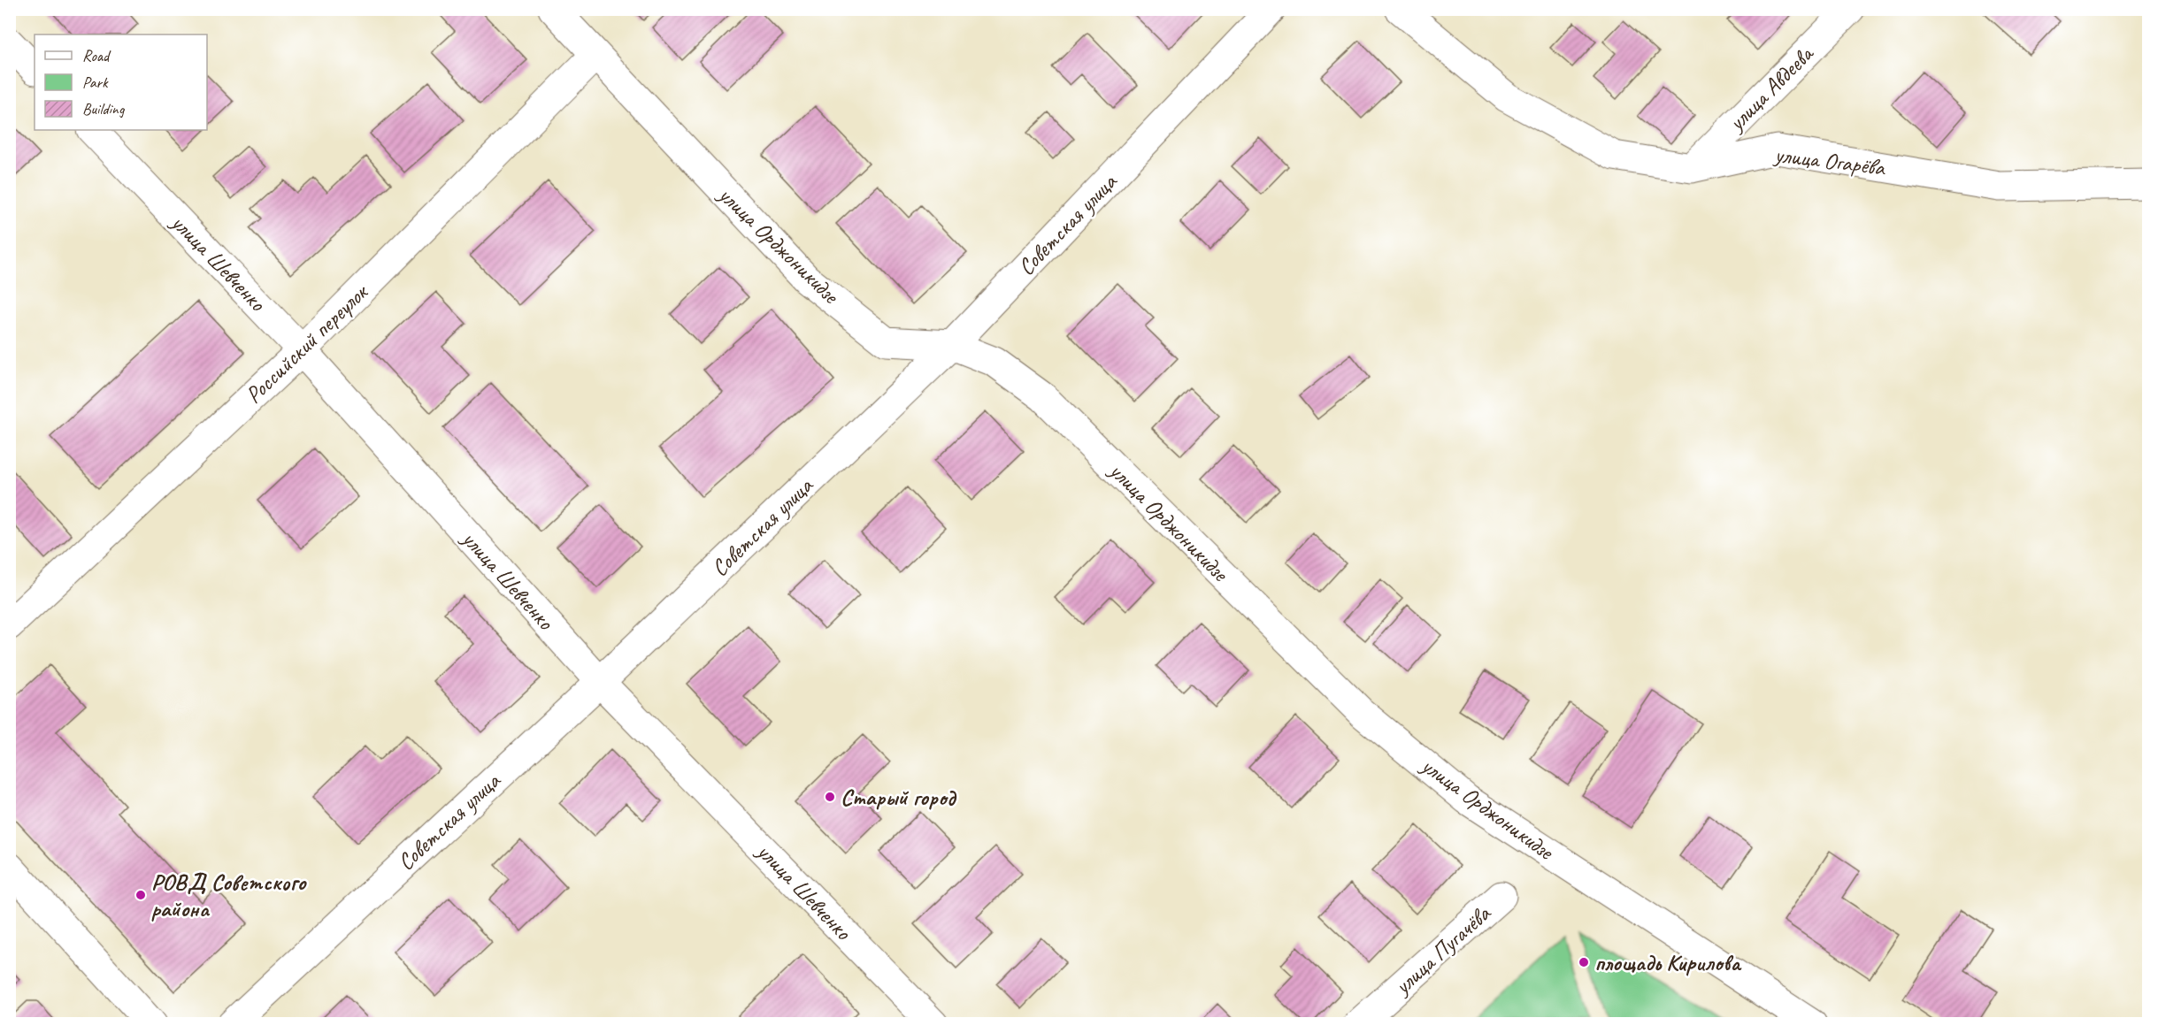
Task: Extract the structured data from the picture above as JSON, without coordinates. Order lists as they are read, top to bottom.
{
  "streets": {
    "street": [
      "улица Авдеева",
      "улица Огарёва",
      "Советская улица",
      "улица Орджоникидзе",
      "улица Шевченко",
      "Российский переулок",
      "улица Пугачёва"
    ]
  },
  "crossings": [
    ["улица Авдеева", "улица Огарёва"],
    ["Советская улица", "улица Орджоникидзе"],
    ["Советская улица", "улица Шевченко"],
    ["улица Орджоникидзе", "Российский переулок"],
    ["улица Шевченко", "Российский переулок"]
  ],
  "places": ["Старый город", "РОВД Советского района", "площадь Кирилова"],
  "legend": ["Road", "Park", "Building"]
}
